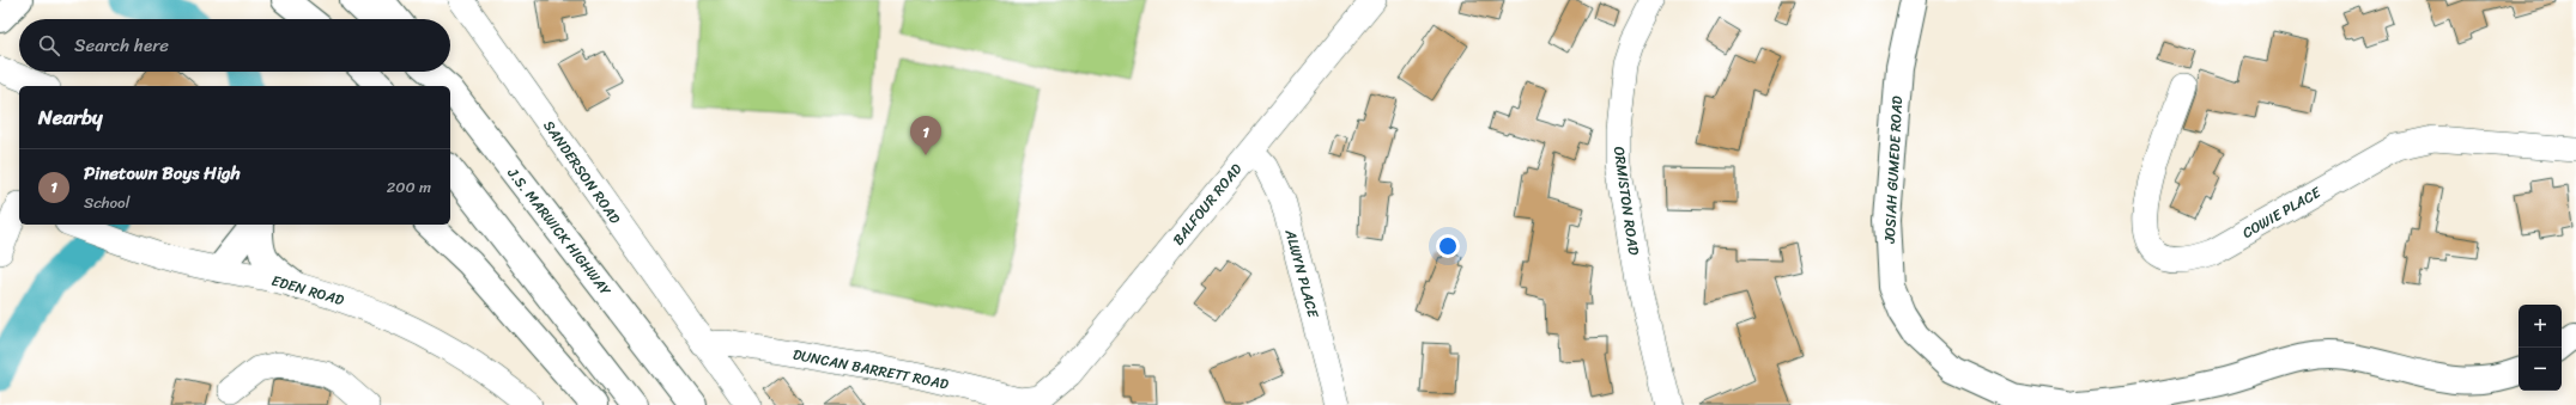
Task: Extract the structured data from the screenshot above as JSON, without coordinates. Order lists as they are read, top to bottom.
{
  "streets": {
    "main road": ["JOSIAH GUMEDE ROAD", "J.S. MARWICK HIGHWAY"],
    "street": [
      "SANDERSON ROAD",
      "ORMISTON ROAD",
      "BALFOUR ROAD",
      "COWIE PLACE",
      "ALWYN PLACE",
      "EDEN ROAD",
      "DUNCAN BARRETT ROAD"
    ]
  },
  "crossings": [
    ["SANDERSON ROAD", "DUNCAN BARRETT ROAD"],
    ["BALFOUR ROAD", "ALWYN PLACE"],
    ["BALFOUR ROAD", "DUNCAN BARRETT ROAD"]
  ],
  "page": {
    "search": "Search here",
    "heading": "Nearby",
    "pins": "1",
    "list": [
      {
        "mark": "1",
        "name": "Pinetown Boys High",
        "note": "School",
        "value": "200 m"
      }
    ],
    "map_buttons": ["+", "−"]
  }
}
